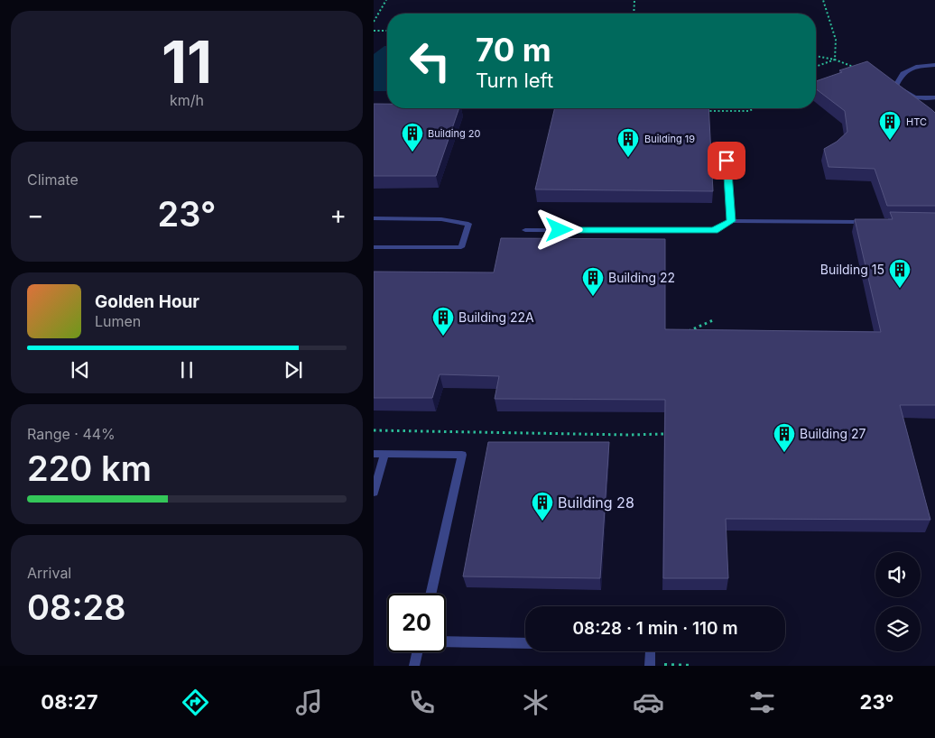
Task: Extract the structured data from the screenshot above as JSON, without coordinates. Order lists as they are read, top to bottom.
{
  "places": {
    "building": [
      "HTC",
      "Building 20",
      "Building 19",
      "Building 15",
      "Building 22",
      "Building 22A",
      "Building 27",
      "Building 28"
    ]
  },
  "page": {
    "tile": [
      ["11", "km/h"],
      "Climate",
      ["Range · 44%", "220 km"],
      ["Arrival", "08:28"]
    ],
    "turn": ["70 m", "Turn left"],
    "heat": ["−", "23°", "+"],
    "song": ["Golden Hour", "Lumen"],
    "limit": "20",
    "trip": "08:28 · 1 min · 110 m",
    "tabs": ["08:27", "23°"]
  }
}
